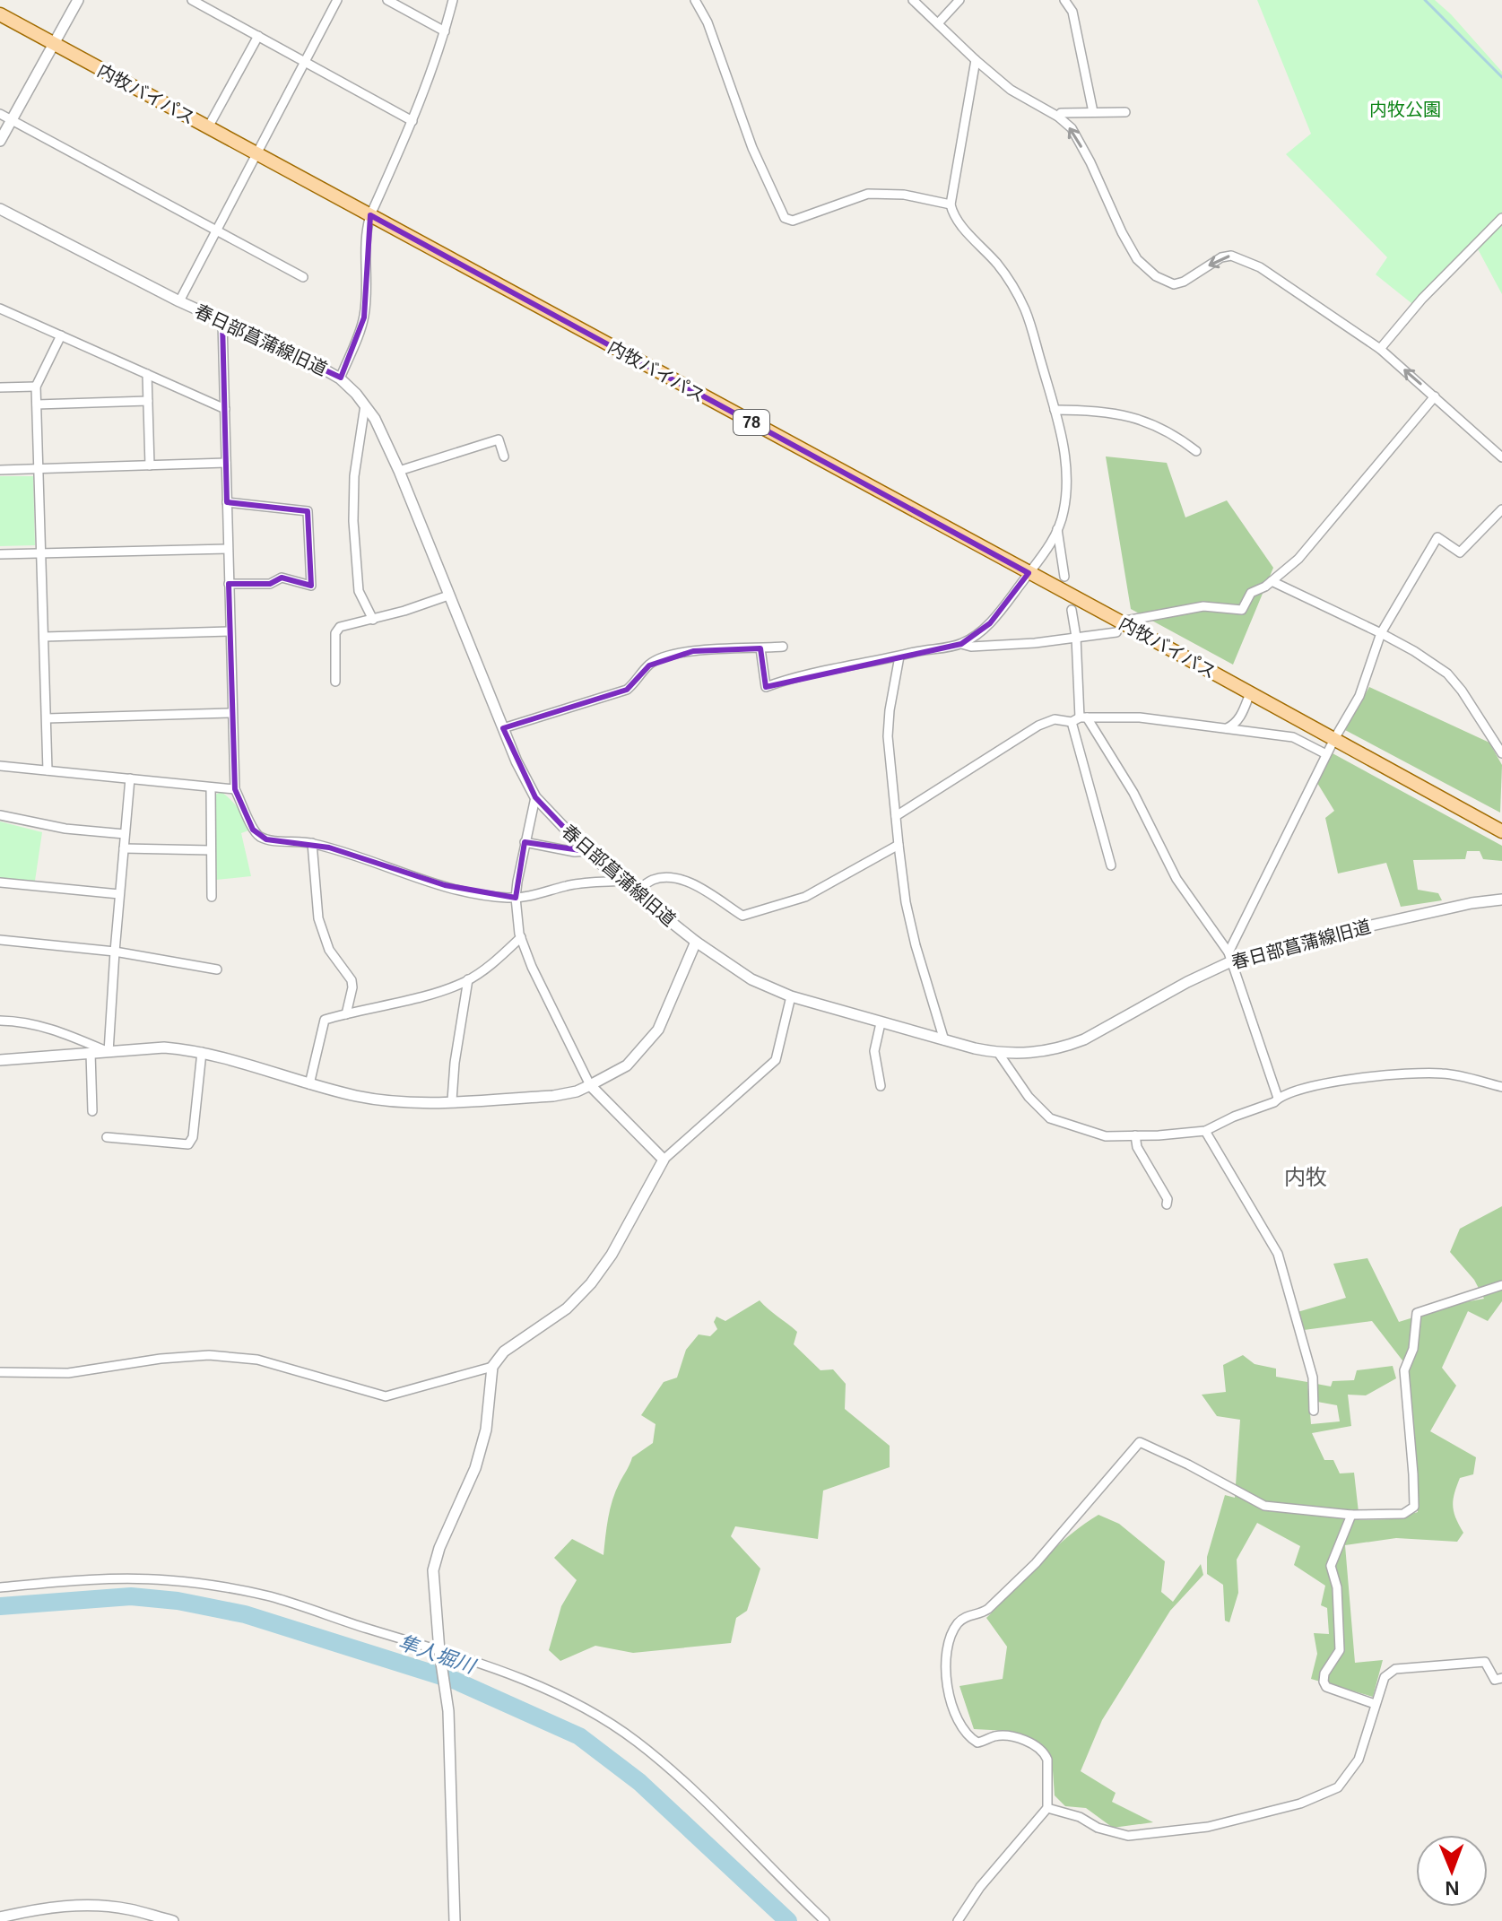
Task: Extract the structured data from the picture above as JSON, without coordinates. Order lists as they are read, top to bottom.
{
  "streets": {
    "main road": ["内牧バイパス", "78"],
    "street": ["春日部菖蒲線旧道"]
  },
  "districts": ["内牧"],
  "water": ["隼人堀川"],
  "parks": ["内牧公園"],
  "north": "bottom"
}
